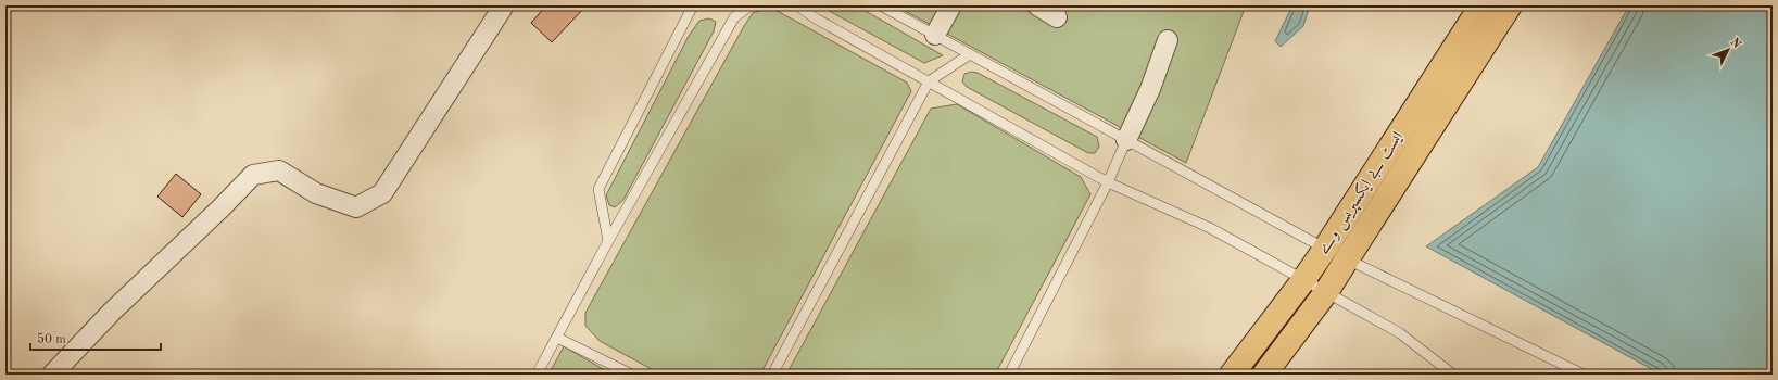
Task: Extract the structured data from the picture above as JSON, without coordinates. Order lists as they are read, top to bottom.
{
  "streets": {
    "main road": ["ایسٹ بے ایکسپریس وے"]
  },
  "scale_bar": "50 m",
  "north": "top right"
}
